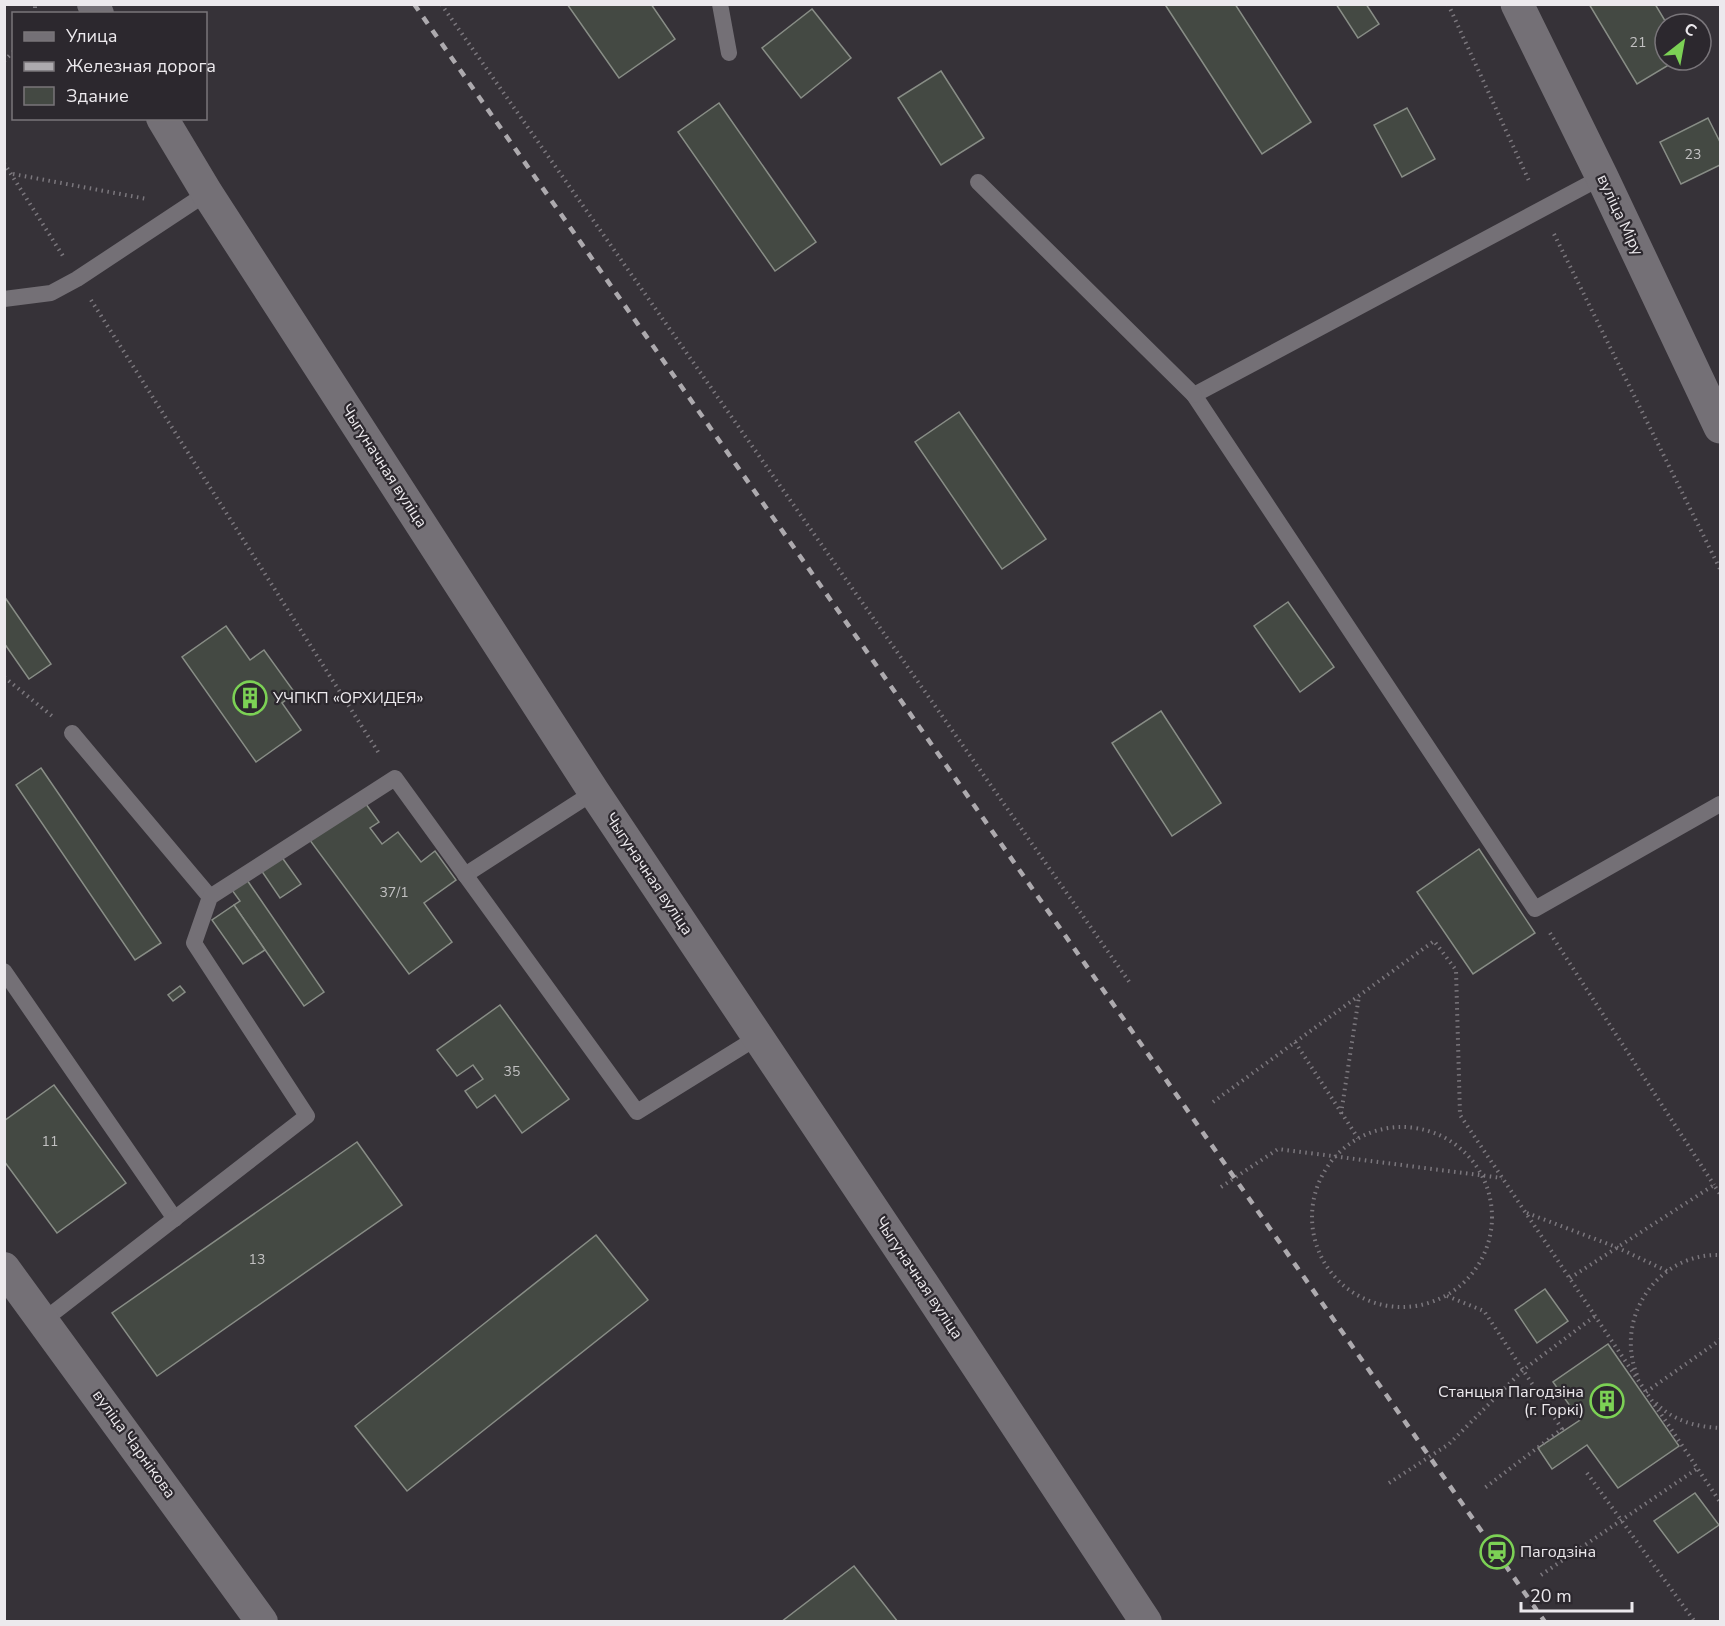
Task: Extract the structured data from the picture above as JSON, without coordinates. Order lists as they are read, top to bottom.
{
  "streets": {
    "street": ["вуліца Міру", "Чыгуначная вуліца", "вуліца Чарнікова"]
  },
  "places": {
    "building": ["УЧПКП «ОРХИДЕЯ»", "Станцыя Пагодзіна (г. Горкі)"],
    "station": ["Пагодзіна"]
  },
  "house_numbers": [
    "21",
    "23",
    "37/1",
    "35",
    "11",
    "13"
  ],
  "legend": ["Улица", "Железная дорога", "Здание"],
  "scale_bar": "20 m",
  "north": "top right"
}
